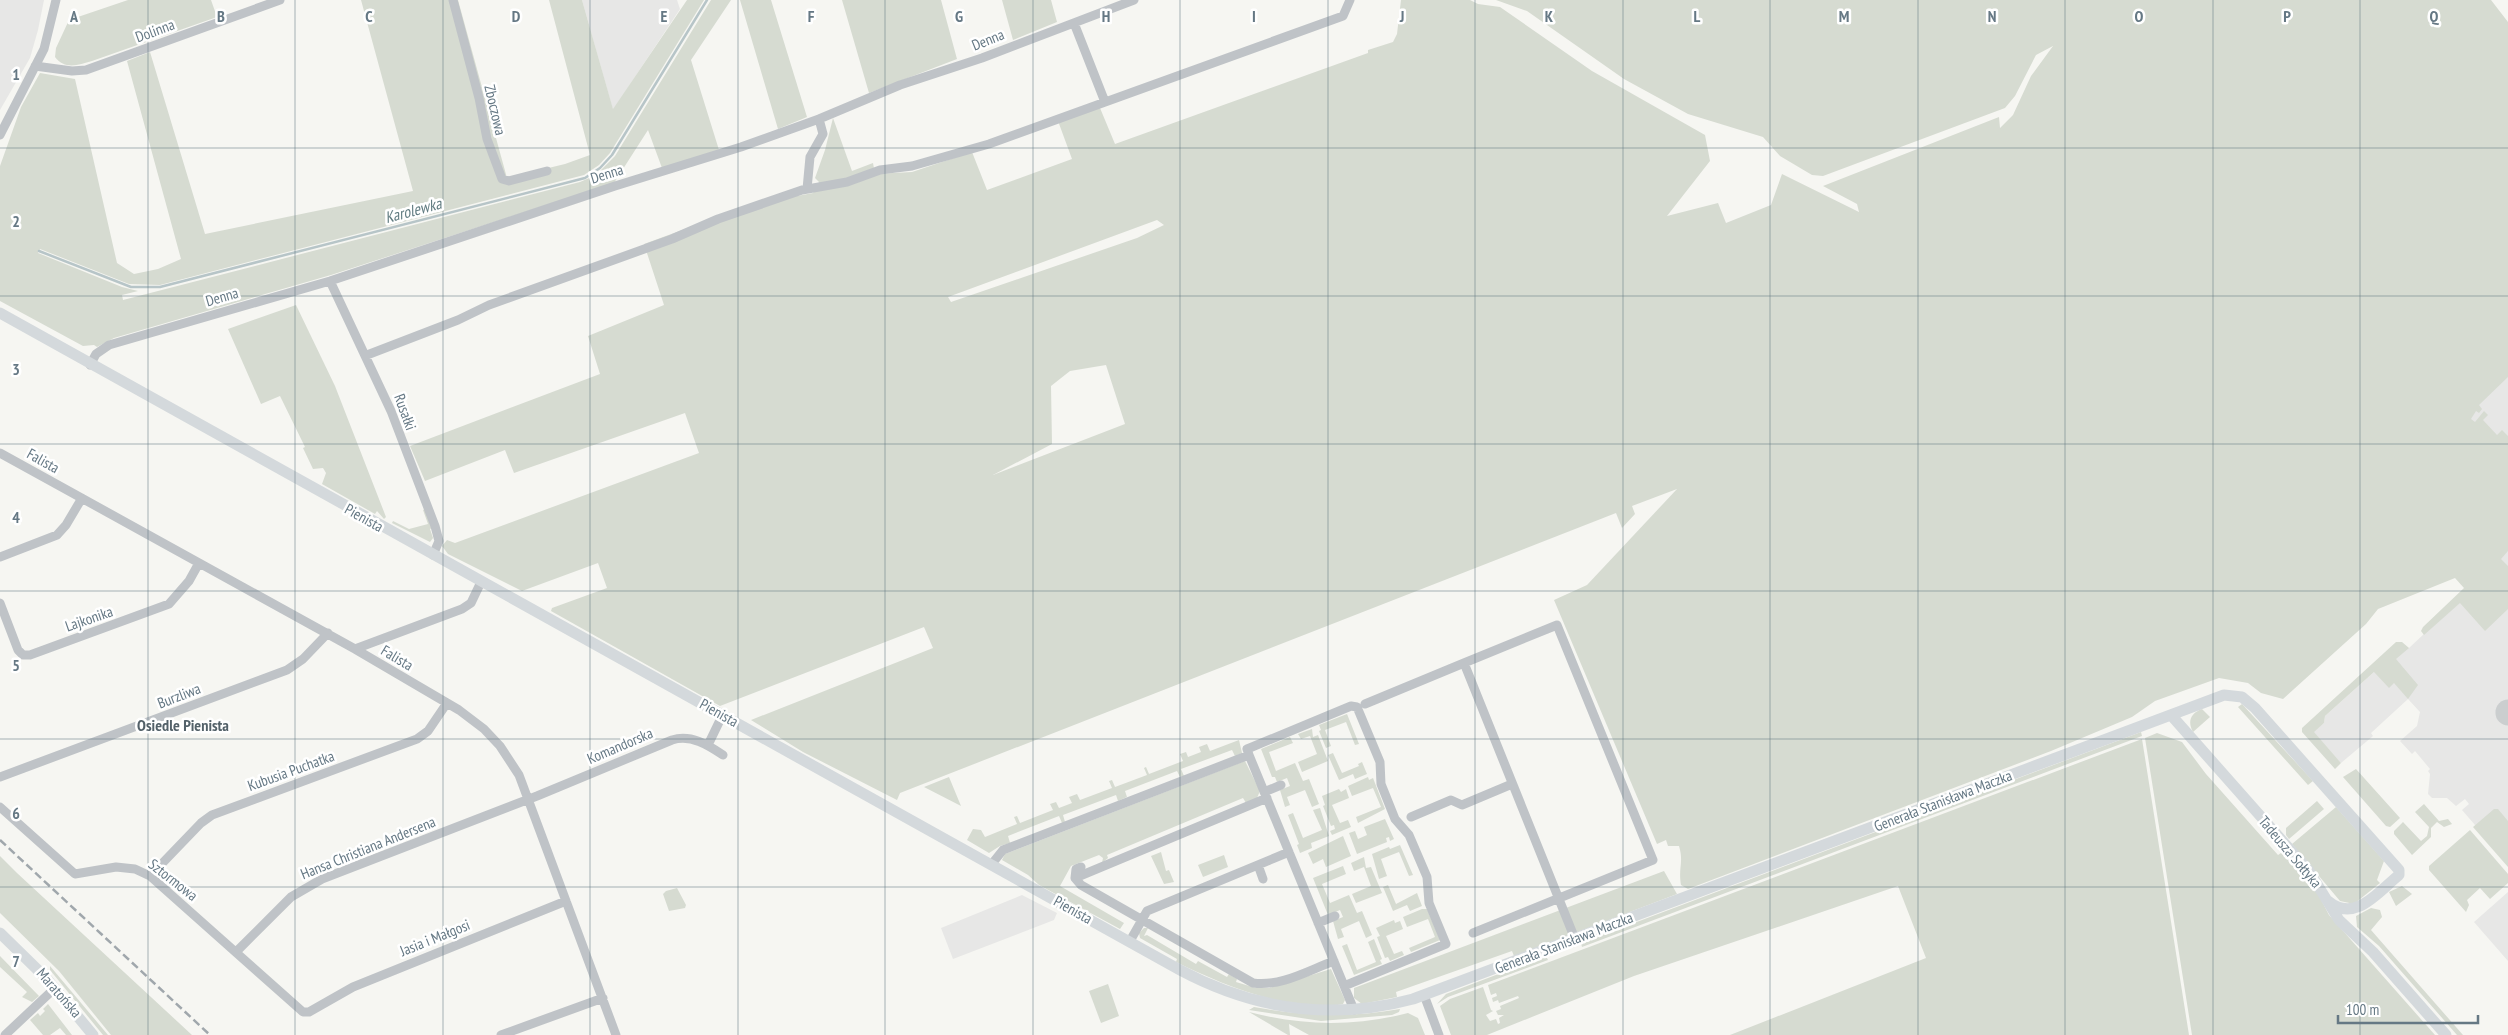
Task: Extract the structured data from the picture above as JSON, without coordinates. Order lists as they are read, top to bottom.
{
  "streets": {
    "street": [
      "Dolinna",
      "Denna",
      "Zboczowa",
      "Rusałki",
      "Falista",
      "Pienista",
      "Lajkonika",
      "Burzliwa",
      "Komandorska",
      "Kubusia Puchatka",
      "Generała Stanisława Maczka",
      "Hansa Christiana Andersena",
      "Tadeusza Sołtyka",
      "Sztormowa",
      "Jasia i Małgosi",
      "Maratońska"
    ]
  },
  "crossings": [
    ["Denna", "Rusałki"],
    ["Denna", "Pienista"],
    ["Rusałki", "Pienista"],
    ["Falista", "Lajkonika"],
    ["Falista", "Burzliwa"],
    ["Falista", "Komandorska"],
    ["Falista", "Kubusia Puchatka"],
    ["Falista", "Hansa Christiana Andersena"],
    ["Falista", "Jasia i Małgosi"],
    ["Pienista", "Generała Stanisława Maczka"],
    ["Komandorska", "Hansa Christiana Andersena"],
    ["Kubusia Puchatka", "Sztormowa"],
    ["Generała Stanisława Maczka", "Tadeusza Sołtyka"],
    ["Hansa Christiana Andersena", "Sztormowa"],
    ["Sztormowa", "Jasia i Małgosi"]
  ],
  "districts": ["Osiedle Pienista"],
  "water": ["Karolewka"],
  "scale_bar": "100 m",
  "grid": {
    "columns": [
      "A",
      "B",
      "C",
      "D",
      "E",
      "F",
      "G",
      "H",
      "I",
      "J",
      "K",
      "L",
      "M",
      "N",
      "O",
      "P",
      "Q"
    ],
    "rows": [
      "1",
      "2",
      "3",
      "4",
      "5",
      "6",
      "7"
    ]
  }
}
